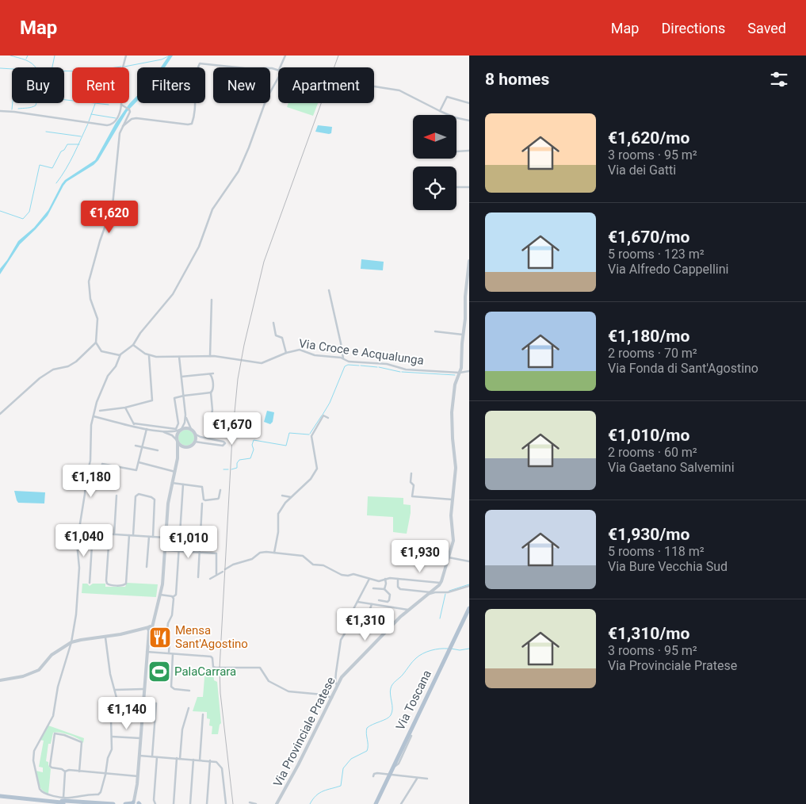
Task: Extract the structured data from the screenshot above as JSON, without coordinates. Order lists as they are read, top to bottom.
{
  "streets": {
    "main road": ["Via Toscana"],
    "street": ["Via Croce e Acqualunga", "Via Provinciale Pratese"]
  },
  "crossings": [
    ["Via Croce e Acqualunga", "Via Provinciale Pratese"]
  ],
  "places": {
    "restaurant": ["Mensa Sant'Agostino"],
    "sports": ["PalaCarrara"]
  },
  "north": "left",
  "page": {
    "header": "Map",
    "nav": ["Map", "Directions", "Saved"],
    "heading": "8 homes",
    "chip": [
      "Buy",
      "Rent",
      "Filters",
      "New",
      "Apartment"
    ],
    "list": [
      {
        "name": "€1,620/mo",
        "note": "3 rooms · 95 m² · Via dei Gatti"
      },
      {
        "name": "€1,670/mo",
        "note": "5 rooms · 123 m² · Via Alfredo Cappellini"
      },
      {
        "name": "€1,180/mo",
        "note": "2 rooms · 70 m² · Via Fonda di Sant'Agostino"
      },
      {
        "name": "€1,010/mo",
        "note": "2 rooms · 60 m² · Via Gaetano Salvemini"
      },
      {
        "name": "€1,930/mo",
        "note": "5 rooms · 118 m² · Via Bure Vecchia Sud"
      },
      {
        "name": "€1,310/mo",
        "note": "3 rooms · 95 m² · Via Provinciale Pratese"
      }
    ],
    "price": [
      "€1,620",
      "€1,670",
      "€1,180",
      "€1,040",
      "€1,010",
      "€1,930",
      "€1,310",
      "€1,140"
    ]
  }
}
